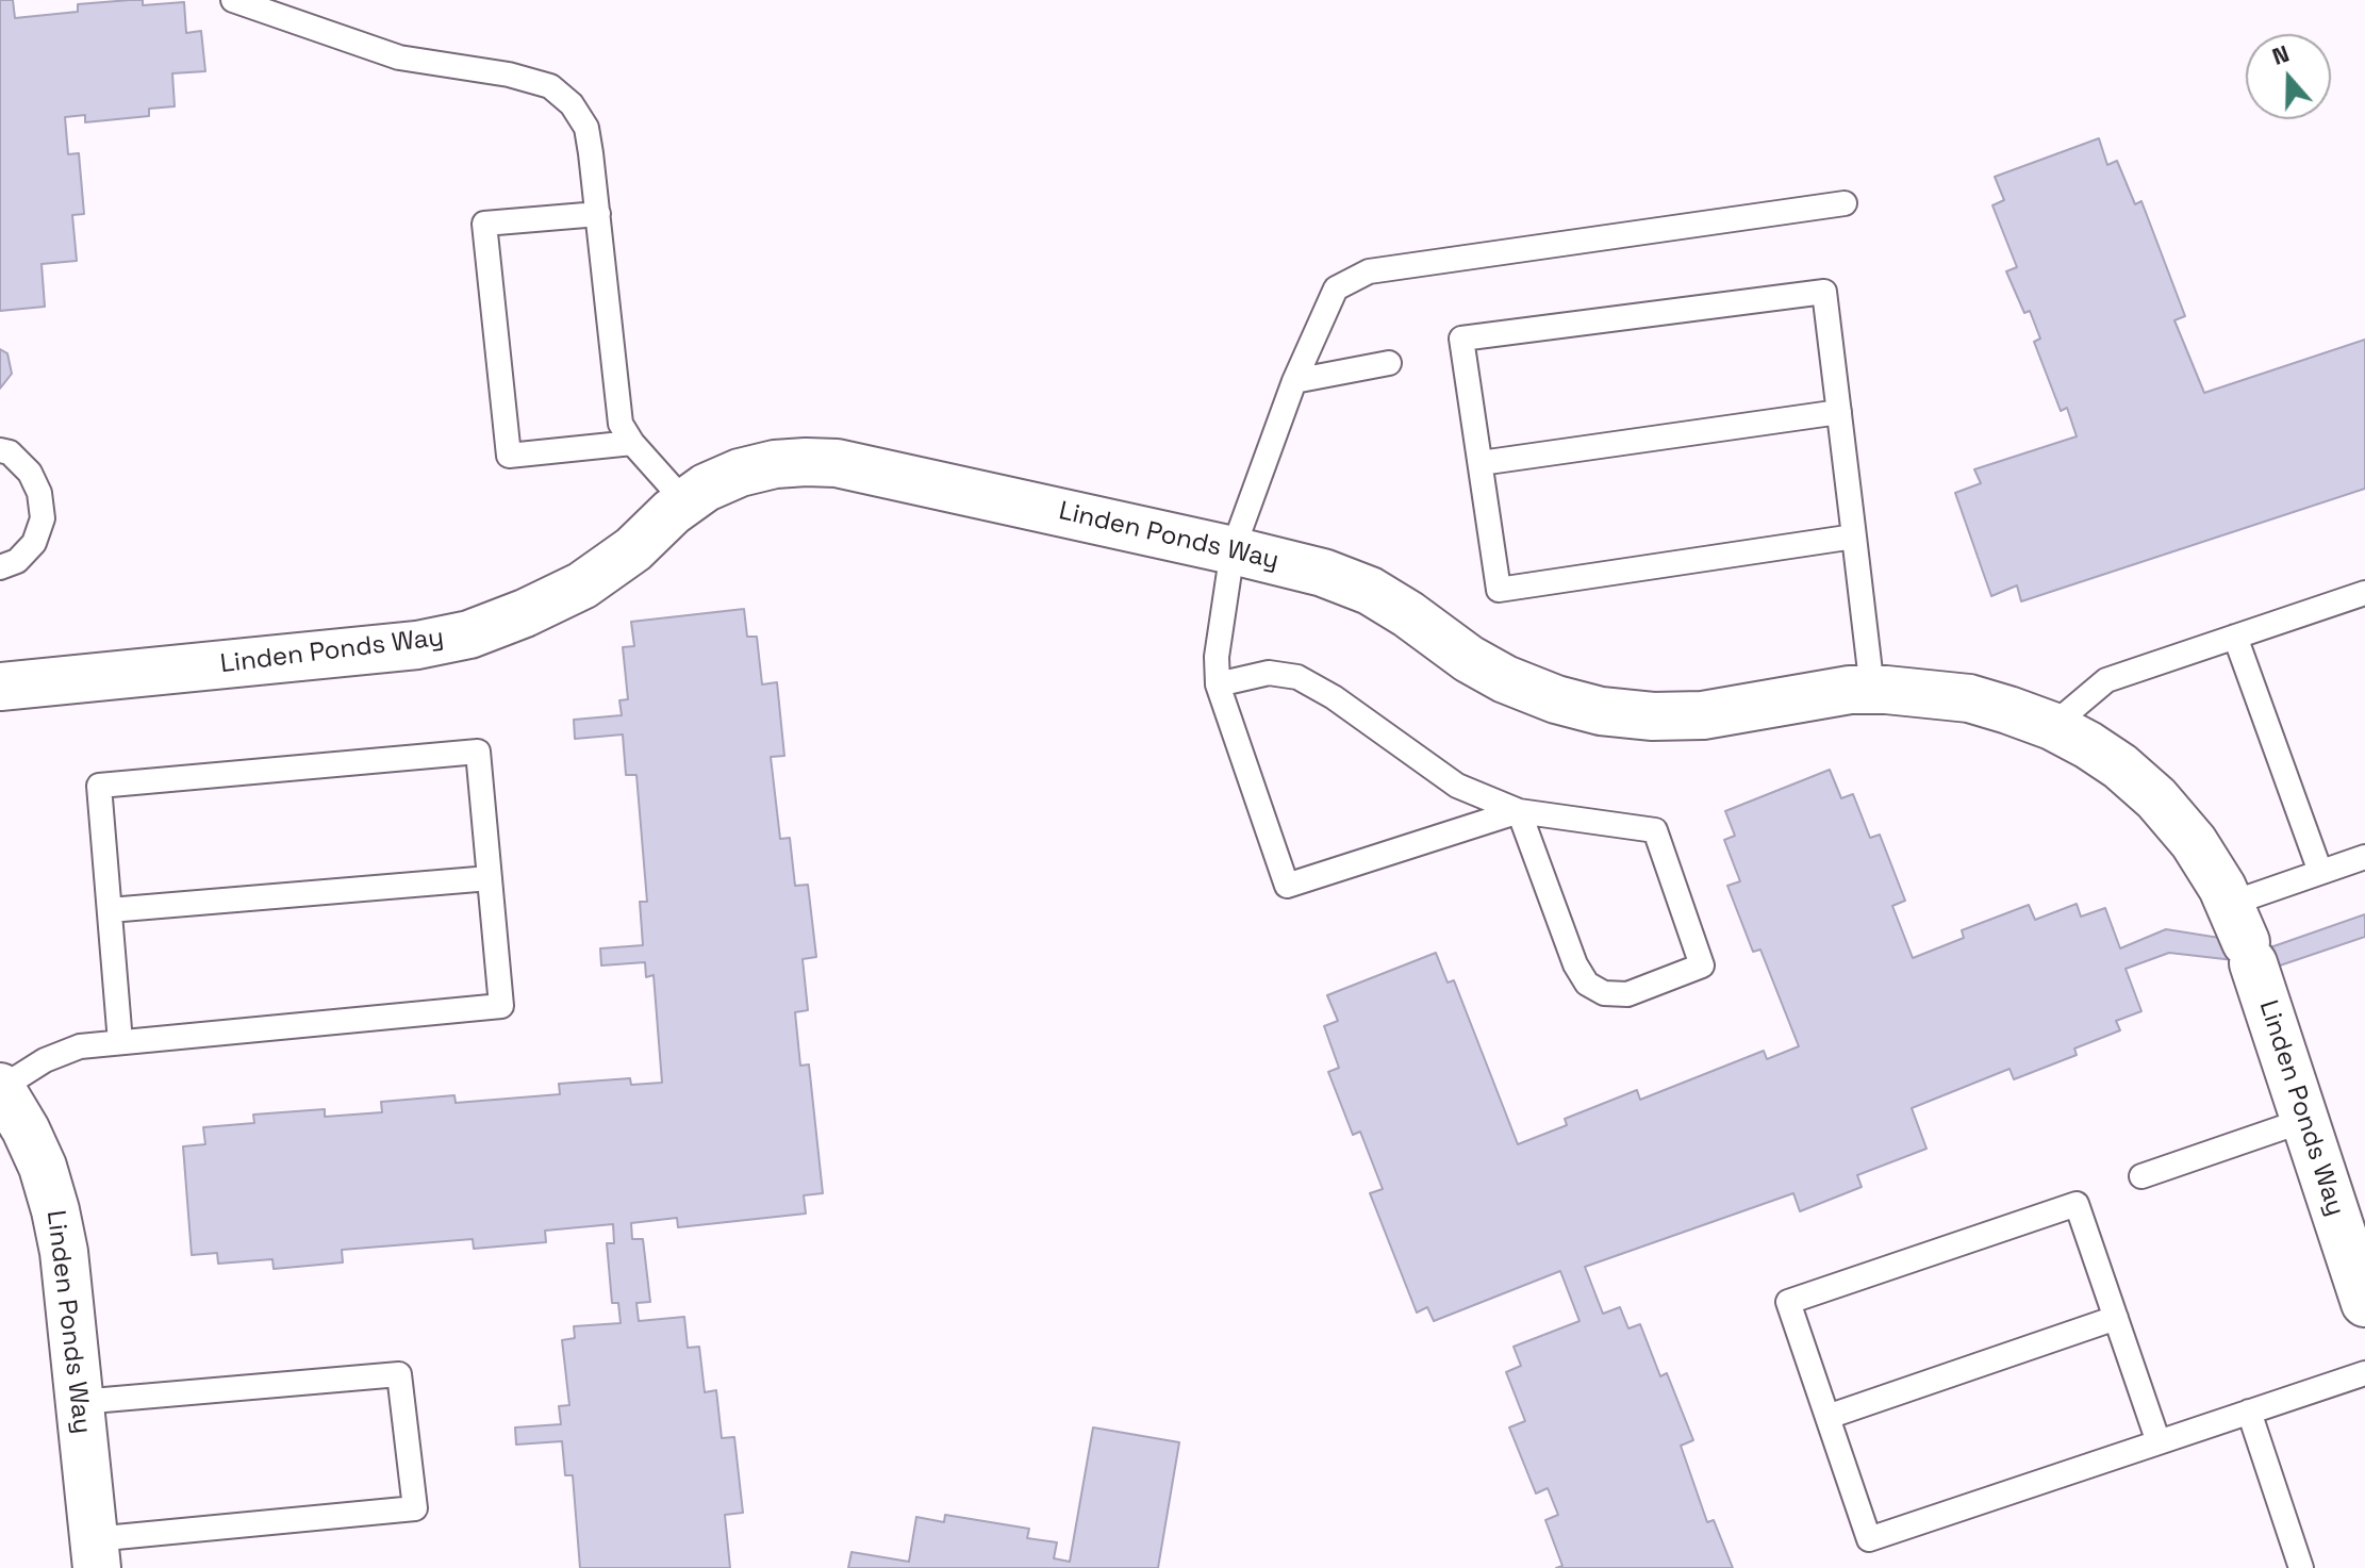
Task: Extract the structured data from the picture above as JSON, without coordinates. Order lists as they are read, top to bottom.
{
  "streets": {
    "street": ["Linden Ponds Way"]
  },
  "north": "top"
}
